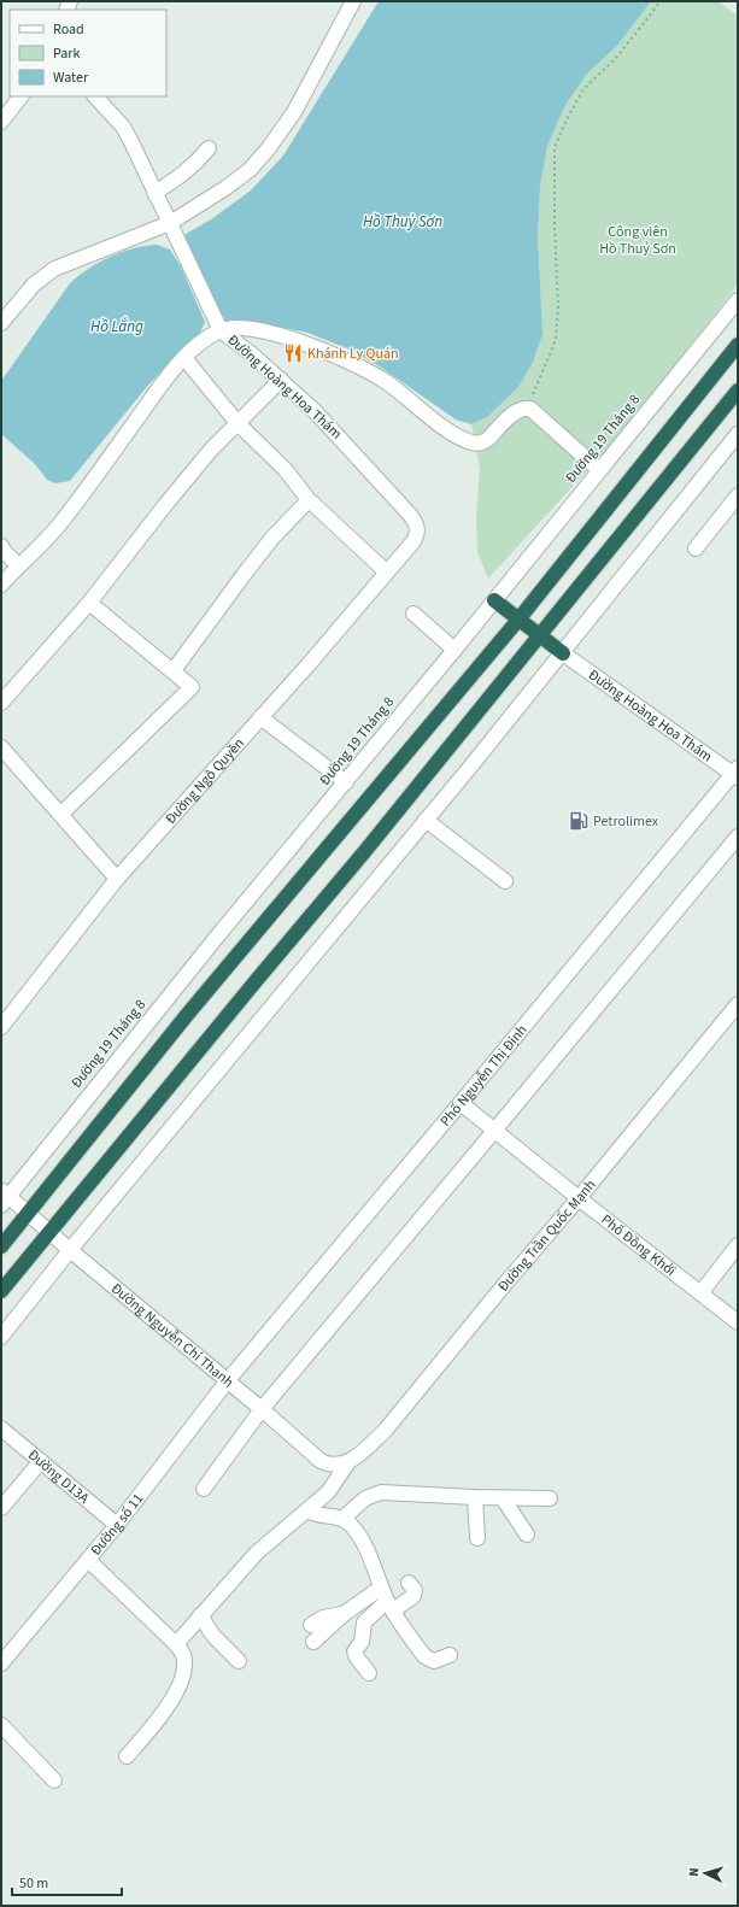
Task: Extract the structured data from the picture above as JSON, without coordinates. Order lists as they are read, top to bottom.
{
  "streets": {
    "street": [
      "Đường Hoàng Hoa Thám",
      "Đường 19 Tháng 8",
      "Đường Ngô Quyền",
      "Phố Nguyễn Thị Định",
      "Đường Trần Quốc Mạnh",
      "Phố Đồng Khởi",
      "Đường Nguyễn Chí Thanh",
      "Đường D13A",
      "Đường số 11"
    ]
  },
  "crossings": [
    ["Đường Hoàng Hoa Thám", "Đường Ngô Quyền"],
    ["Đường Hoàng Hoa Thám", "Phố Nguyễn Thị Định"],
    ["Đường 19 Tháng 8", "Đường Nguyễn Chí Thanh"],
    ["Phố Nguyễn Thị Định", "Phố Đồng Khởi"],
    ["Phố Nguyễn Thị Định", "Đường Nguyễn Chí Thanh"],
    ["Phố Nguyễn Thị Định", "Đường số 11"],
    ["Đường Trần Quốc Mạnh", "Phố Đồng Khởi"],
    ["Đường Trần Quốc Mạnh", "Đường Nguyễn Chí Thanh"],
    ["Đường Nguyễn Chí Thanh", "Đường số 11"],
    ["Đường D13A", "Đường số 11"]
  ],
  "water": ["Hồ Thuỷ Sơn", "Hồ Lắng"],
  "parks": ["Công viên Hồ Thuỷ Sơn"],
  "places": {
    "restaurant": ["Khánh Ly Quán"],
    "fuel station": ["Petrolimex"]
  },
  "legend": ["Road", "Park", "Water"],
  "scale_bar": "50 m",
  "north": "left"
}
